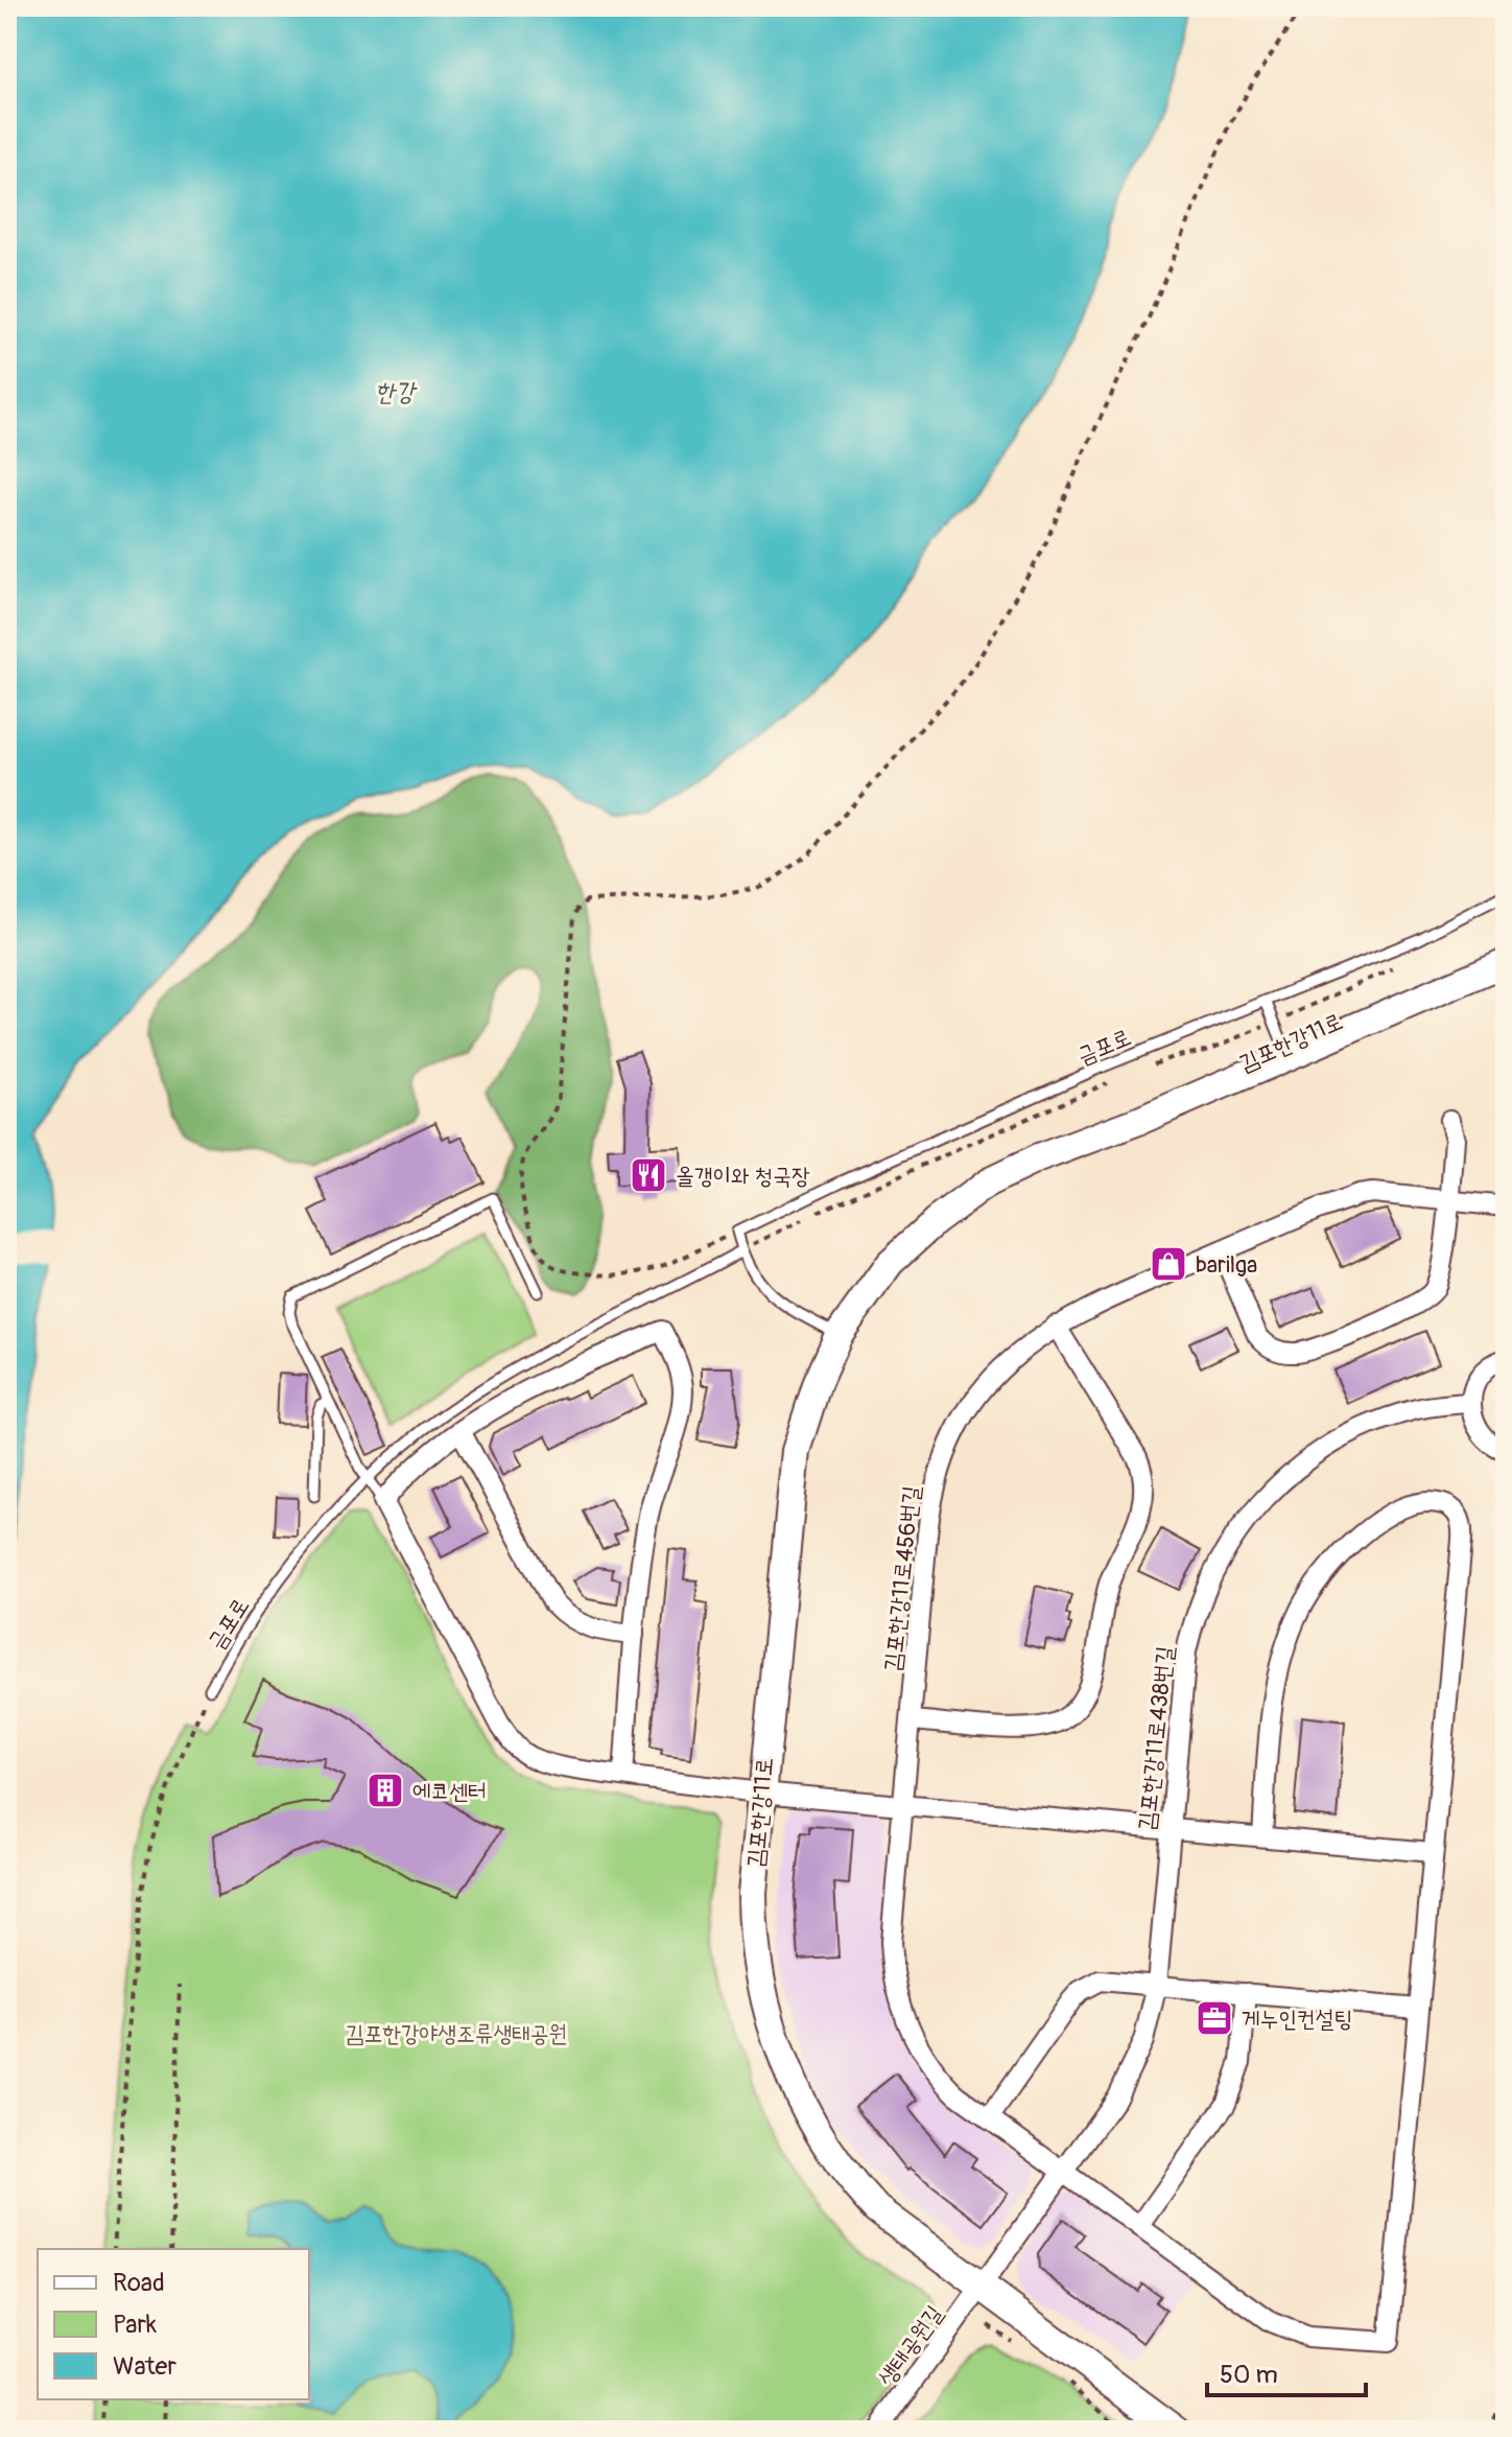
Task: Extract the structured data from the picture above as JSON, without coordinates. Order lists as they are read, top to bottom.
{
  "streets": {
    "main road": ["김포한강11로"],
    "street": ["김포한강11로456번길", "김포한강11로438번길", "생태공원길"],
    "lane": ["금포로"]
  },
  "crossings": [
    ["김포한강11로", "김포한강11로438번길"],
    ["김포한강11로", "생태공원길"],
    ["김포한강11로438번길", "생태공원길"]
  ],
  "water": ["한강"],
  "parks": ["김포한강야생조류생태공원"],
  "places": {
    "restaurant": ["올갱이와 청국장"],
    "shop": ["barilga"],
    "building": ["에코센터"],
    "office": ["게누인컨설팅"]
  },
  "legend": ["Road", "Park", "Water"],
  "scale_bar": "50 m"
}
